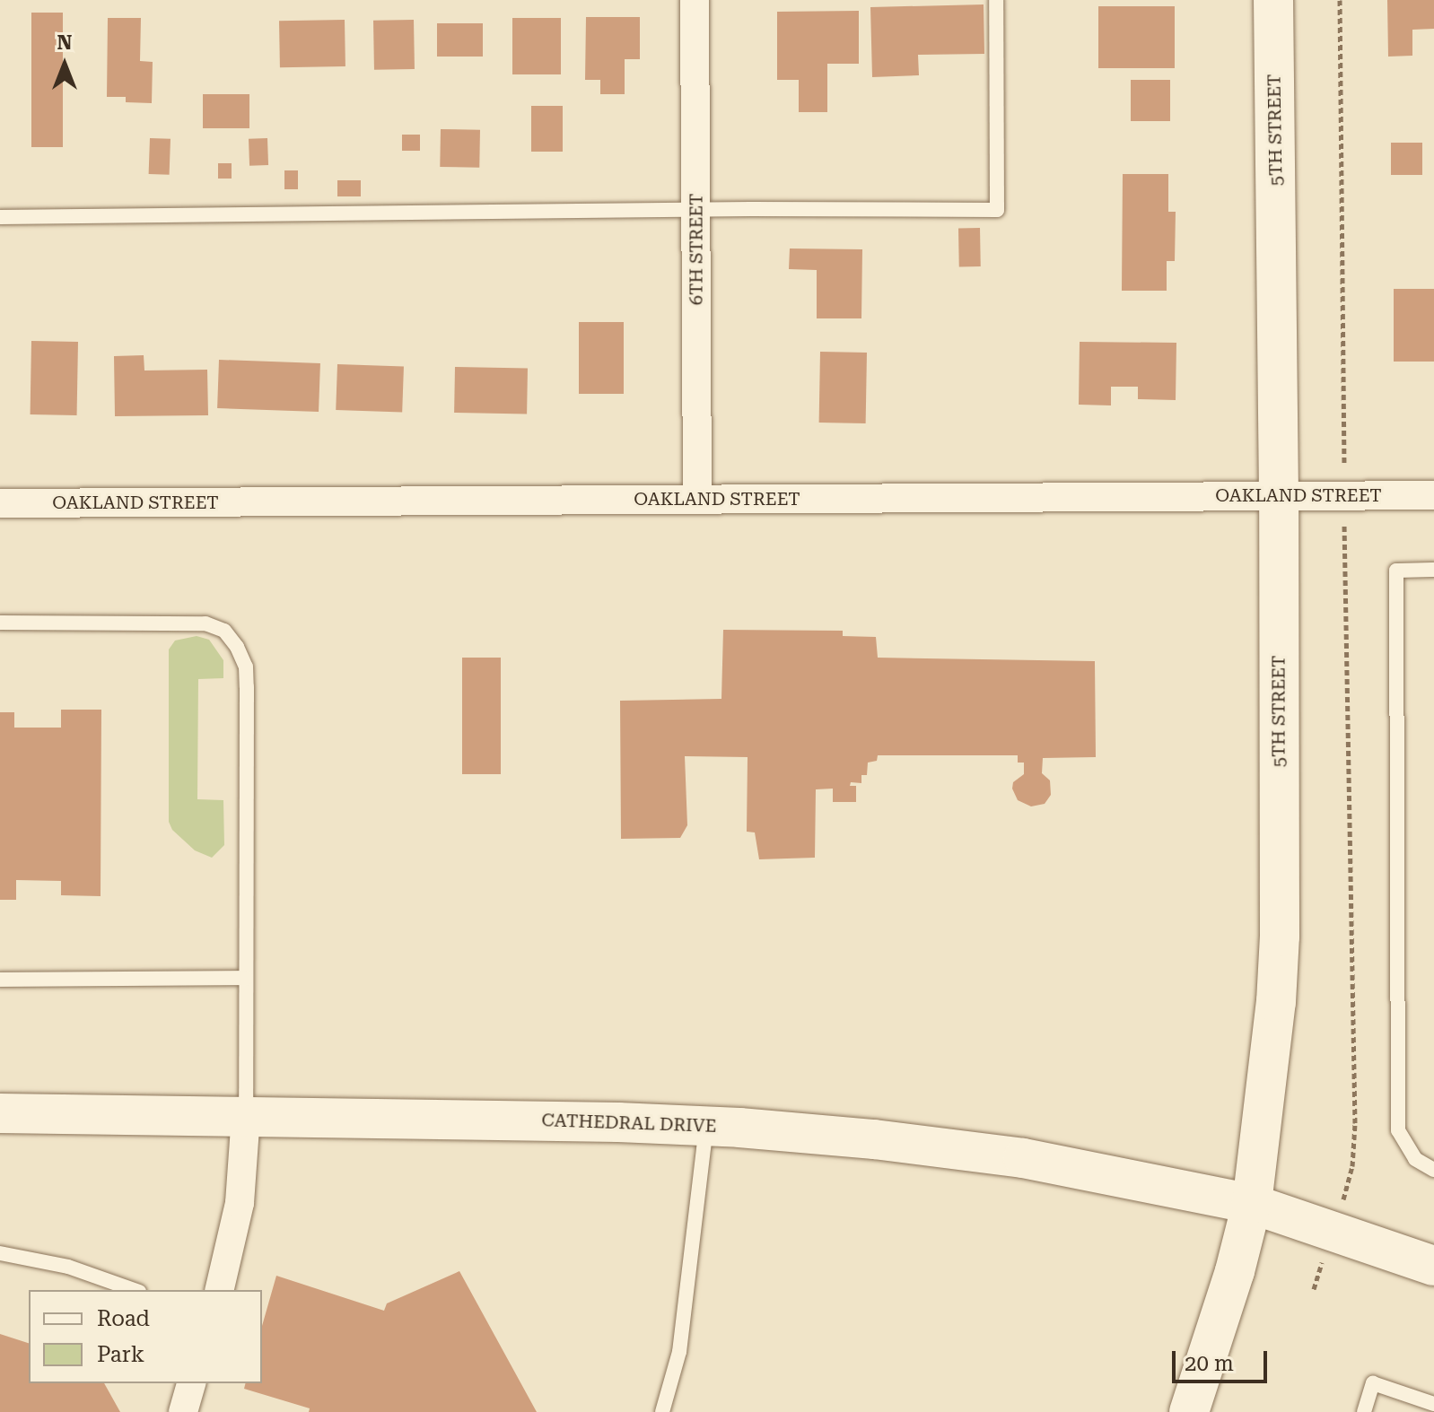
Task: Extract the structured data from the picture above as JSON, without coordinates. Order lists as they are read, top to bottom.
{
  "streets": {
    "main road": ["5TH STREET", "CATHEDRAL DRIVE"],
    "street": ["6TH STREET", "OAKLAND STREET"]
  },
  "crossings": [
    ["5TH STREET", "OAKLAND STREET"],
    ["5TH STREET", "CATHEDRAL DRIVE"],
    ["6TH STREET", "OAKLAND STREET"]
  ],
  "legend": ["Road", "Park"],
  "scale_bar": "20 m",
  "north": "top"
}
